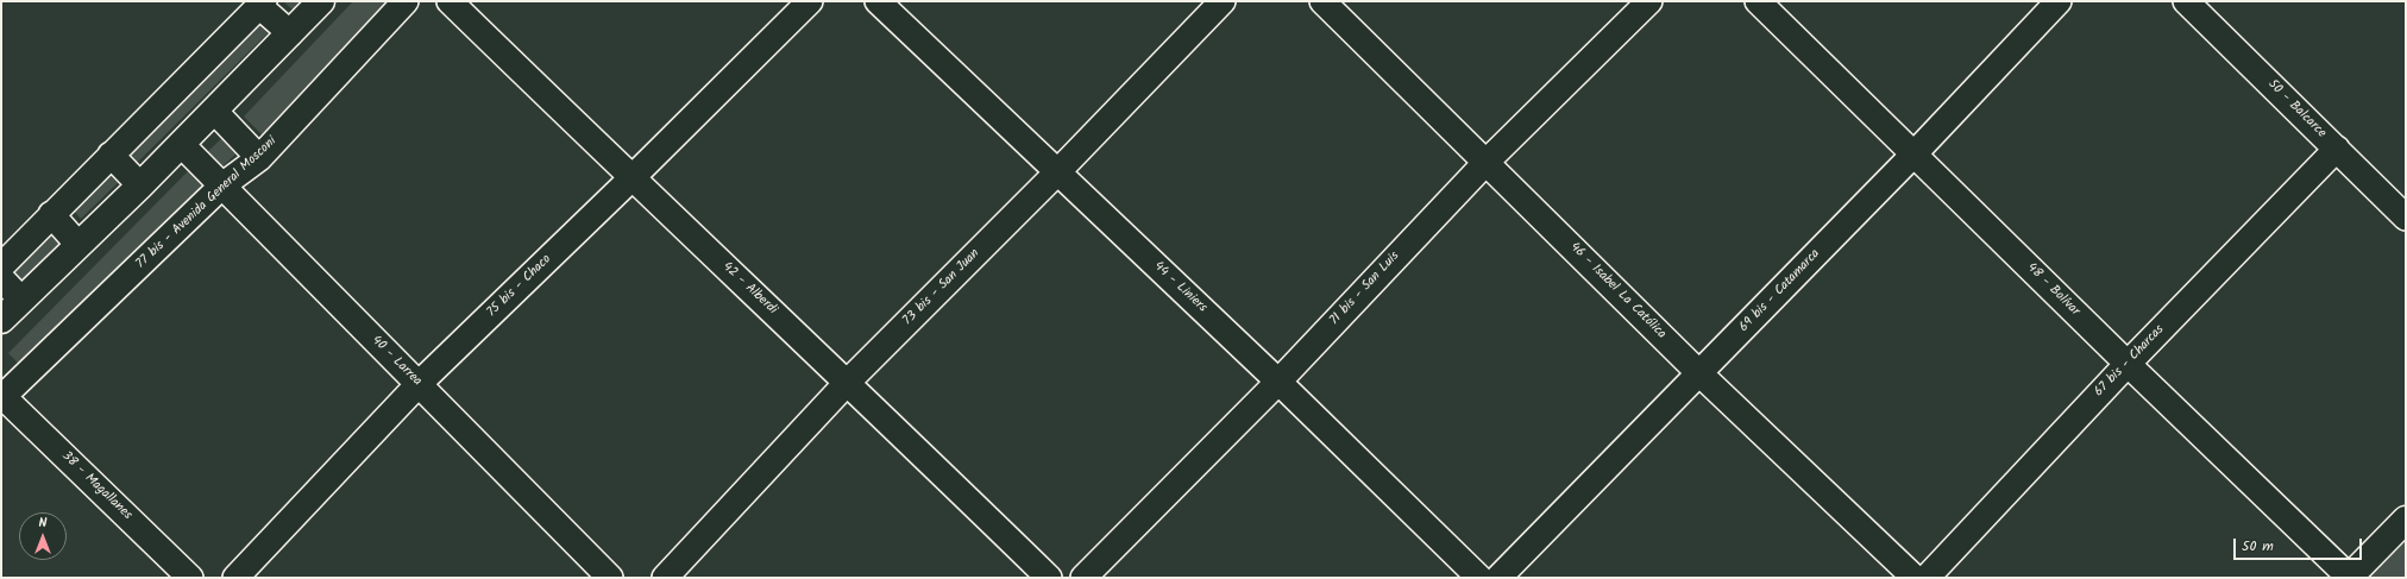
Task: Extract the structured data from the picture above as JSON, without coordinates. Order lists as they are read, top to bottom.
{
  "streets": {
    "street": [
      "50 - Balcarce",
      "77 bis - Avenida General Mosconi",
      "75 bis - Chaco",
      "73 bis - San Juan",
      "44 - Liniers",
      "42 - Alberdi",
      "71 bis - San Luis",
      "48 - Bolívar",
      "46 - Isabel La Católica",
      "69 bis - Catamarca",
      "40 - Larrea",
      "67 bis - Charcas",
      "38 - Magallanes"
    ]
  },
  "crossings": [
    ["50 - Balcarce", "67 bis - Charcas"],
    ["77 bis - Avenida General Mosconi", "40 - Larrea"],
    ["77 bis - Avenida General Mosconi", "38 - Magallanes"],
    ["75 bis - Chaco", "42 - Alberdi"],
    ["75 bis - Chaco", "40 - Larrea"],
    ["73 bis - San Juan", "44 - Liniers"],
    ["73 bis - San Juan", "42 - Alberdi"],
    ["44 - Liniers", "71 bis - San Luis"],
    ["71 bis - San Luis", "46 - Isabel La Católica"],
    ["48 - Bolívar", "69 bis - Catamarca"],
    ["48 - Bolívar", "67 bis - Charcas"],
    ["46 - Isabel La Católica", "69 bis - Catamarca"]
  ],
  "scale_bar": "50 m",
  "north": "top"
}
